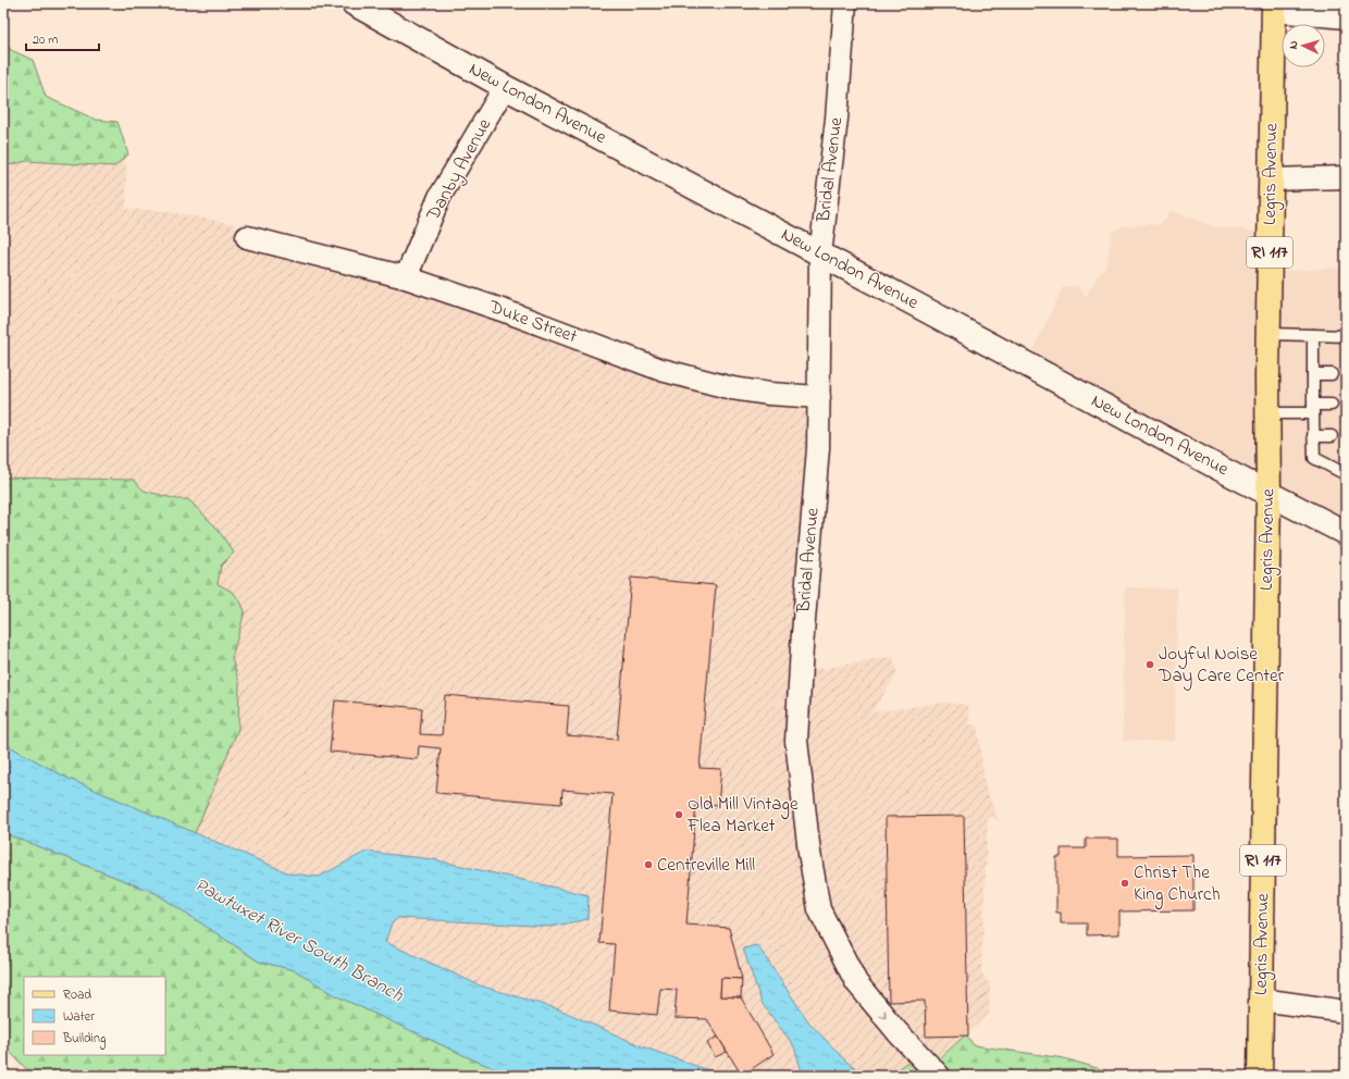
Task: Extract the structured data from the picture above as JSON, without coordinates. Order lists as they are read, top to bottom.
{
  "streets": {
    "main road": ["New London Avenue", "Legris Avenue", "RI 117"],
    "street": ["Danby Avenue", "Bridal Avenue", "Duke Street"]
  },
  "crossings": [
    ["New London Avenue", "Danby Avenue"],
    ["New London Avenue", "Bridal Avenue"],
    ["New London Avenue", "Legris Avenue"],
    ["Danby Avenue", "Duke Street"],
    ["Bridal Avenue", "Duke Street"]
  ],
  "one_way": ["Bridal Avenue"],
  "water": ["Pawtuxet River South Branch"],
  "places": [
    "Joyful Noise Day Care Center",
    "Old Mill Vintage Flea Market",
    "Centreville Mill",
    "Christ The King Church"
  ],
  "legend": ["Road", "Water", "Building"],
  "scale_bar": "20 m",
  "north": "left"
}
